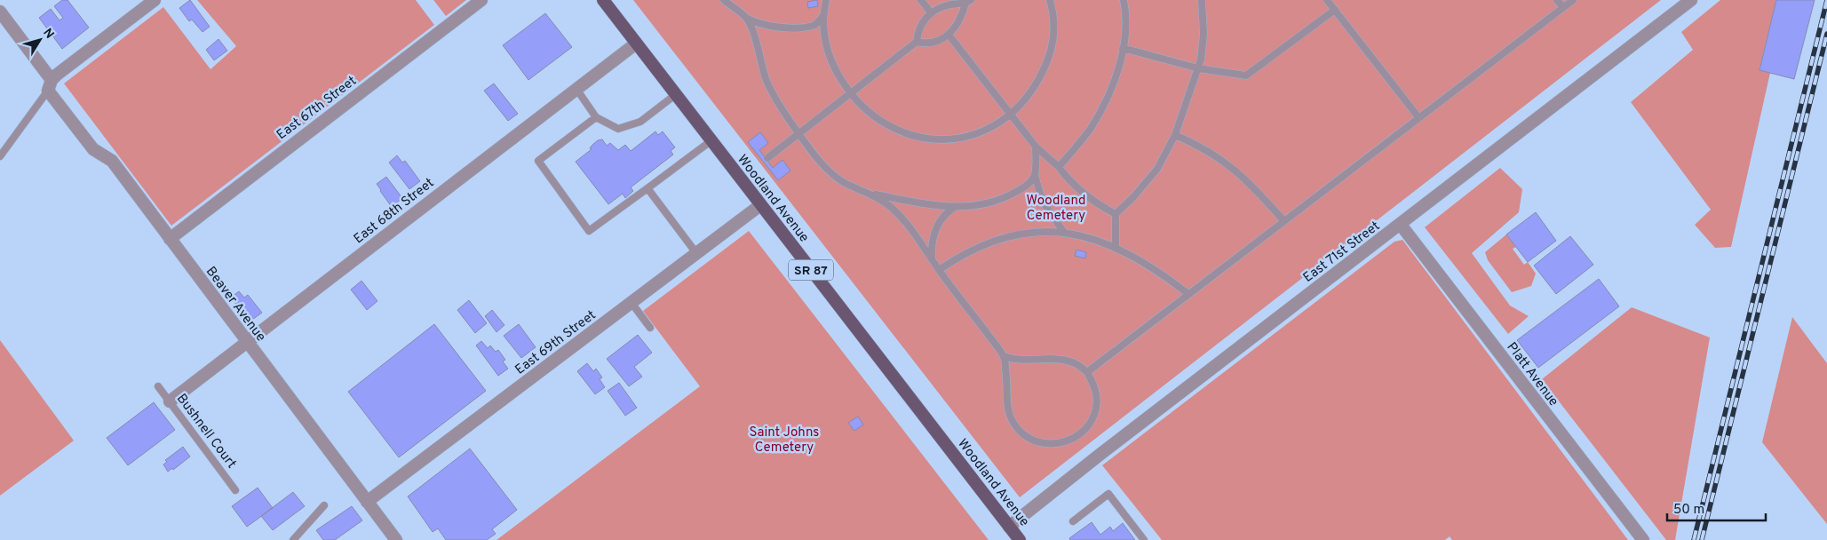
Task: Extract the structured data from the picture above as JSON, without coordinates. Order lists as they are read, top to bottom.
{
  "streets": {
    "main road": ["Woodland Avenue", "SR 87"],
    "street": [
      "East 67th Street",
      "East 68th Street",
      "East 71st Street",
      "Beaver Avenue",
      "East 69th Street",
      "Platt Avenue"
    ],
    "lane": ["Bushnell Court"]
  },
  "crossings": [
    ["East 67th Street", "Beaver Avenue"],
    ["Woodland Avenue", "East 68th Street"],
    ["Woodland Avenue", "East 71st Street"],
    ["Woodland Avenue", "East 69th Street"],
    ["East 68th Street", "Beaver Avenue"],
    ["East 68th Street", "Bushnell Court"],
    ["East 71st Street", "Platt Avenue"],
    ["Beaver Avenue", "East 69th Street"]
  ],
  "parks": ["Woodland Cemetery", "Saint Johns Cemetery"],
  "scale_bar": "50 m",
  "north": "top right"
}
